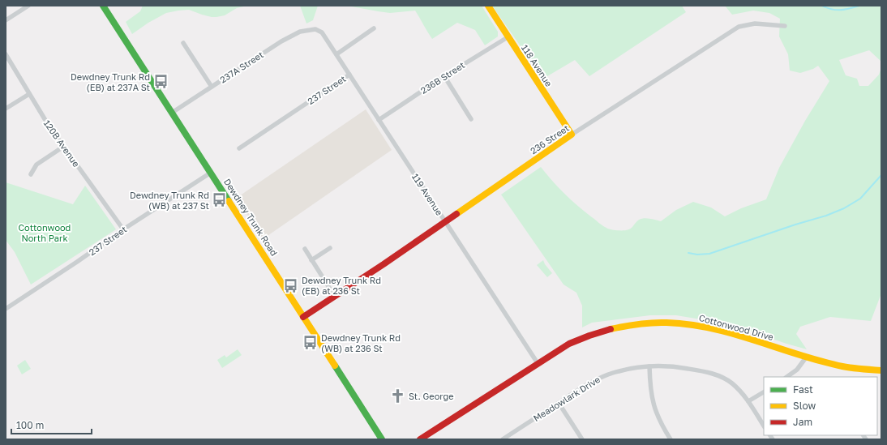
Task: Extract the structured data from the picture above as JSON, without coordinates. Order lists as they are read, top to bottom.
{
  "streets": {
    "street": [
      "118 Avenue",
      "237A Street",
      "236B Street",
      "237 Street",
      "236 Street",
      "120B Avenue",
      "119 Avenue",
      "Dewdney Trunk Road",
      "Cottonwood Drive",
      "Meadowlark Drive"
    ]
  },
  "crossings": [
    ["118 Avenue", "236B Street"],
    ["118 Avenue", "236 Street"],
    ["237A Street", "119 Avenue"],
    ["237A Street", "Dewdney Trunk Road"],
    ["236B Street", "119 Avenue"],
    ["237 Street", "120B Avenue"],
    ["237 Street", "119 Avenue"],
    ["237 Street", "Dewdney Trunk Road"],
    ["236 Street", "119 Avenue"],
    ["236 Street", "Dewdney Trunk Road"],
    ["119 Avenue", "Cottonwood Drive"]
  ],
  "parks": ["Cottonwood North Park"],
  "places": {
    "bus stop": [
      "Dewdney Trunk Rd (EB) at 237A St",
      "Dewdney Trunk Rd (WB) at 237 St",
      "Dewdney Trunk Rd (EB) at 236 St",
      "Dewdney Trunk Rd (WB) at 236 St"
    ],
    "church": ["St. George"]
  },
  "legend": ["Fast", "Slow", "Jam"],
  "scale_bar": "100 m"
}
